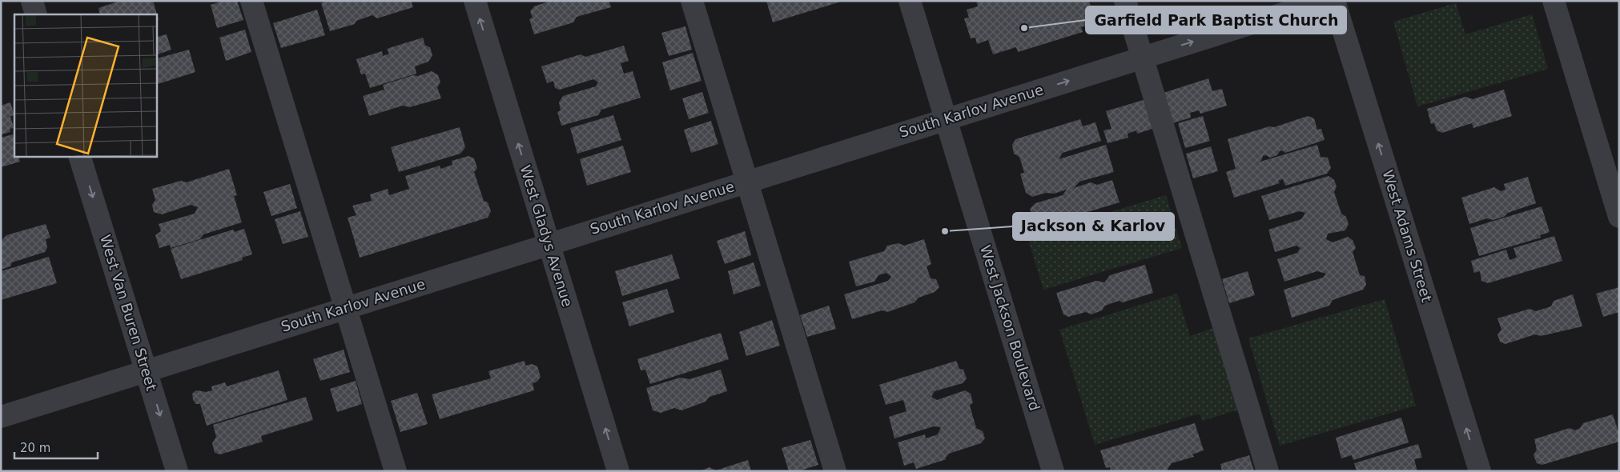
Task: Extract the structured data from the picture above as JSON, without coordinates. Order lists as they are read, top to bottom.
{
  "streets": {
    "street": [
      "South Karlov Avenue",
      "West Gladys Avenue",
      "West Adams Street",
      "West Van Buren Street",
      "West Jackson Boulevard"
    ]
  },
  "crossings": [
    ["South Karlov Avenue", "West Gladys Avenue"],
    ["South Karlov Avenue", "West Van Buren Street"],
    ["South Karlov Avenue", "West Jackson Boulevard"]
  ],
  "one_way": ["West Gladys Avenue", "West Adams Street", "West Van Buren Street"],
  "places": ["Garfield Park Baptist Church", "Jackson & Karlov"],
  "scale_bar": "20 m"
}
